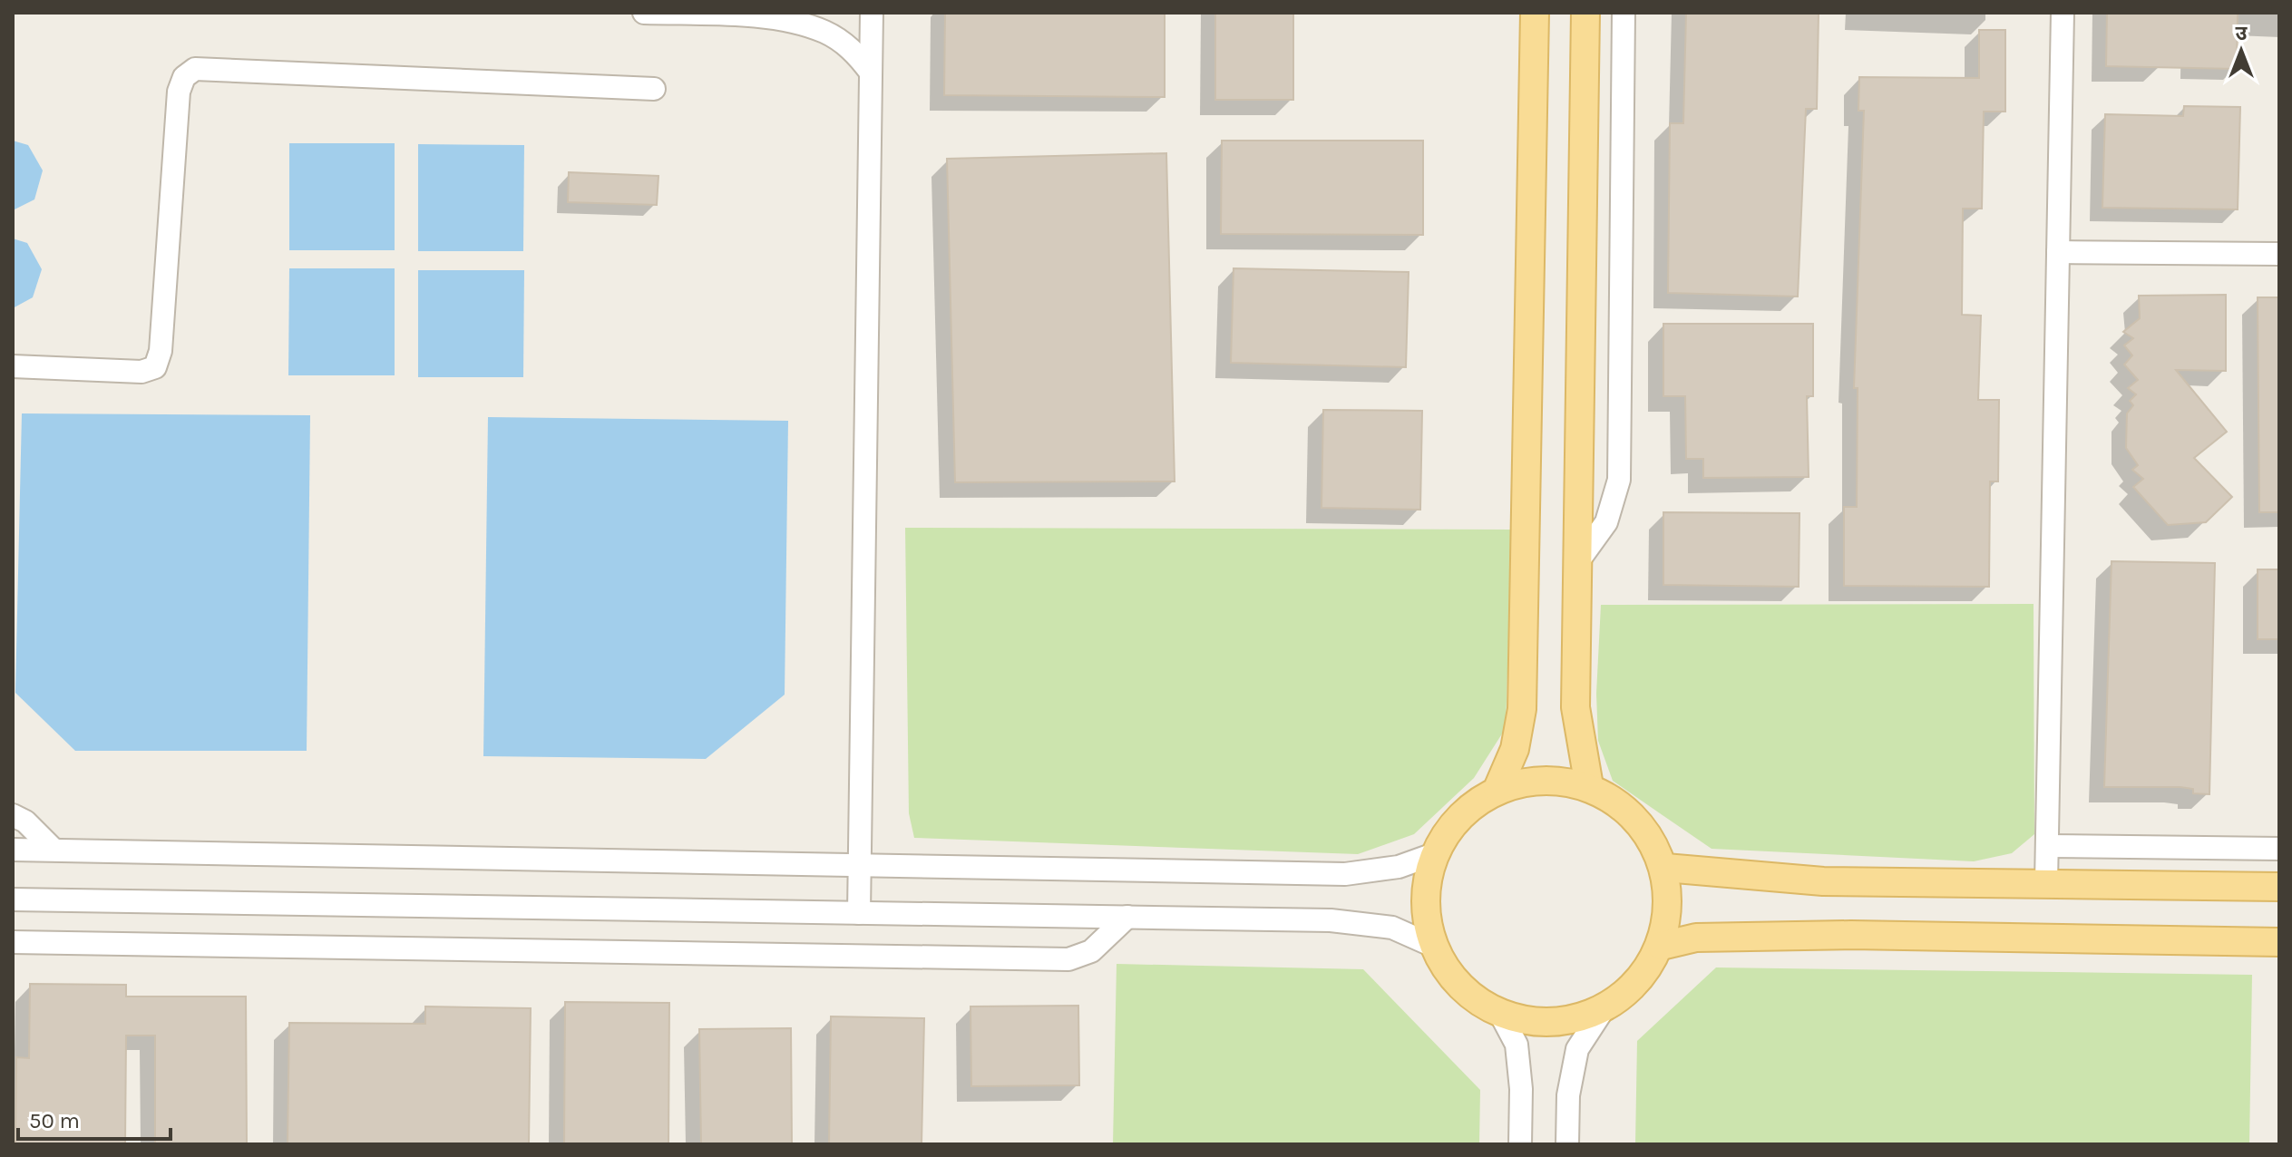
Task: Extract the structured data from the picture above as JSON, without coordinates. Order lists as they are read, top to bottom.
{
  "scale_bar": "50 m",
  "north": "top"
}
